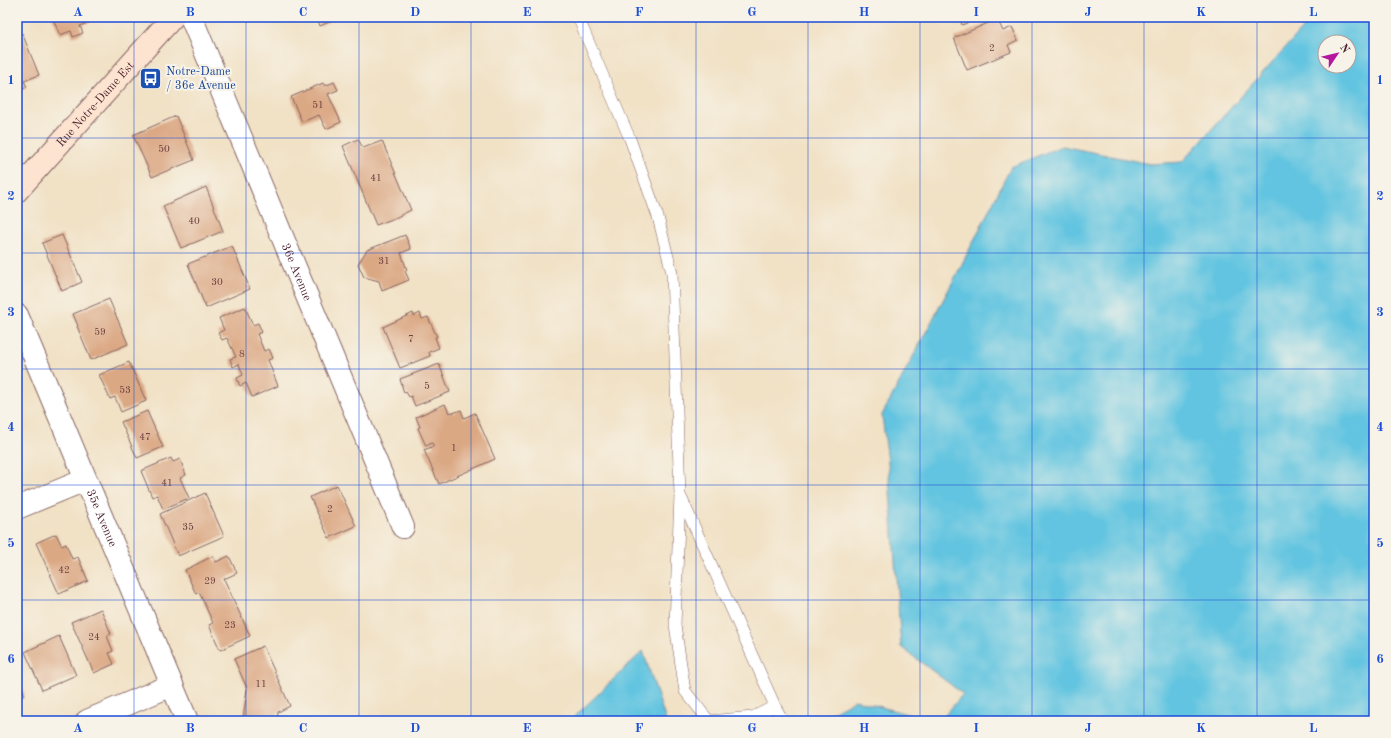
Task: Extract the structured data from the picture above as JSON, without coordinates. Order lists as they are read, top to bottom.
{
  "streets": {
    "main road": ["Rue Notre-Dame Est"],
    "street": ["36e Avenue", "35e Avenue"]
  },
  "places": {
    "bus stop": ["Notre-Dame / 36e Avenue"]
  },
  "house_numbers": [
    "2",
    "51",
    "50",
    "41",
    "40",
    "31",
    "30",
    "59",
    "7",
    "8",
    "5",
    "53",
    "47",
    "1",
    "41",
    "2",
    "35",
    "42",
    "29",
    "23",
    "24",
    "11"
  ],
  "north": "top right",
  "grid": {
    "columns": [
      "A",
      "B",
      "C",
      "D",
      "E",
      "F",
      "G",
      "H",
      "I",
      "J",
      "K",
      "L"
    ],
    "rows": [
      "1",
      "2",
      "3",
      "4",
      "5",
      "6"
    ]
  }
}
